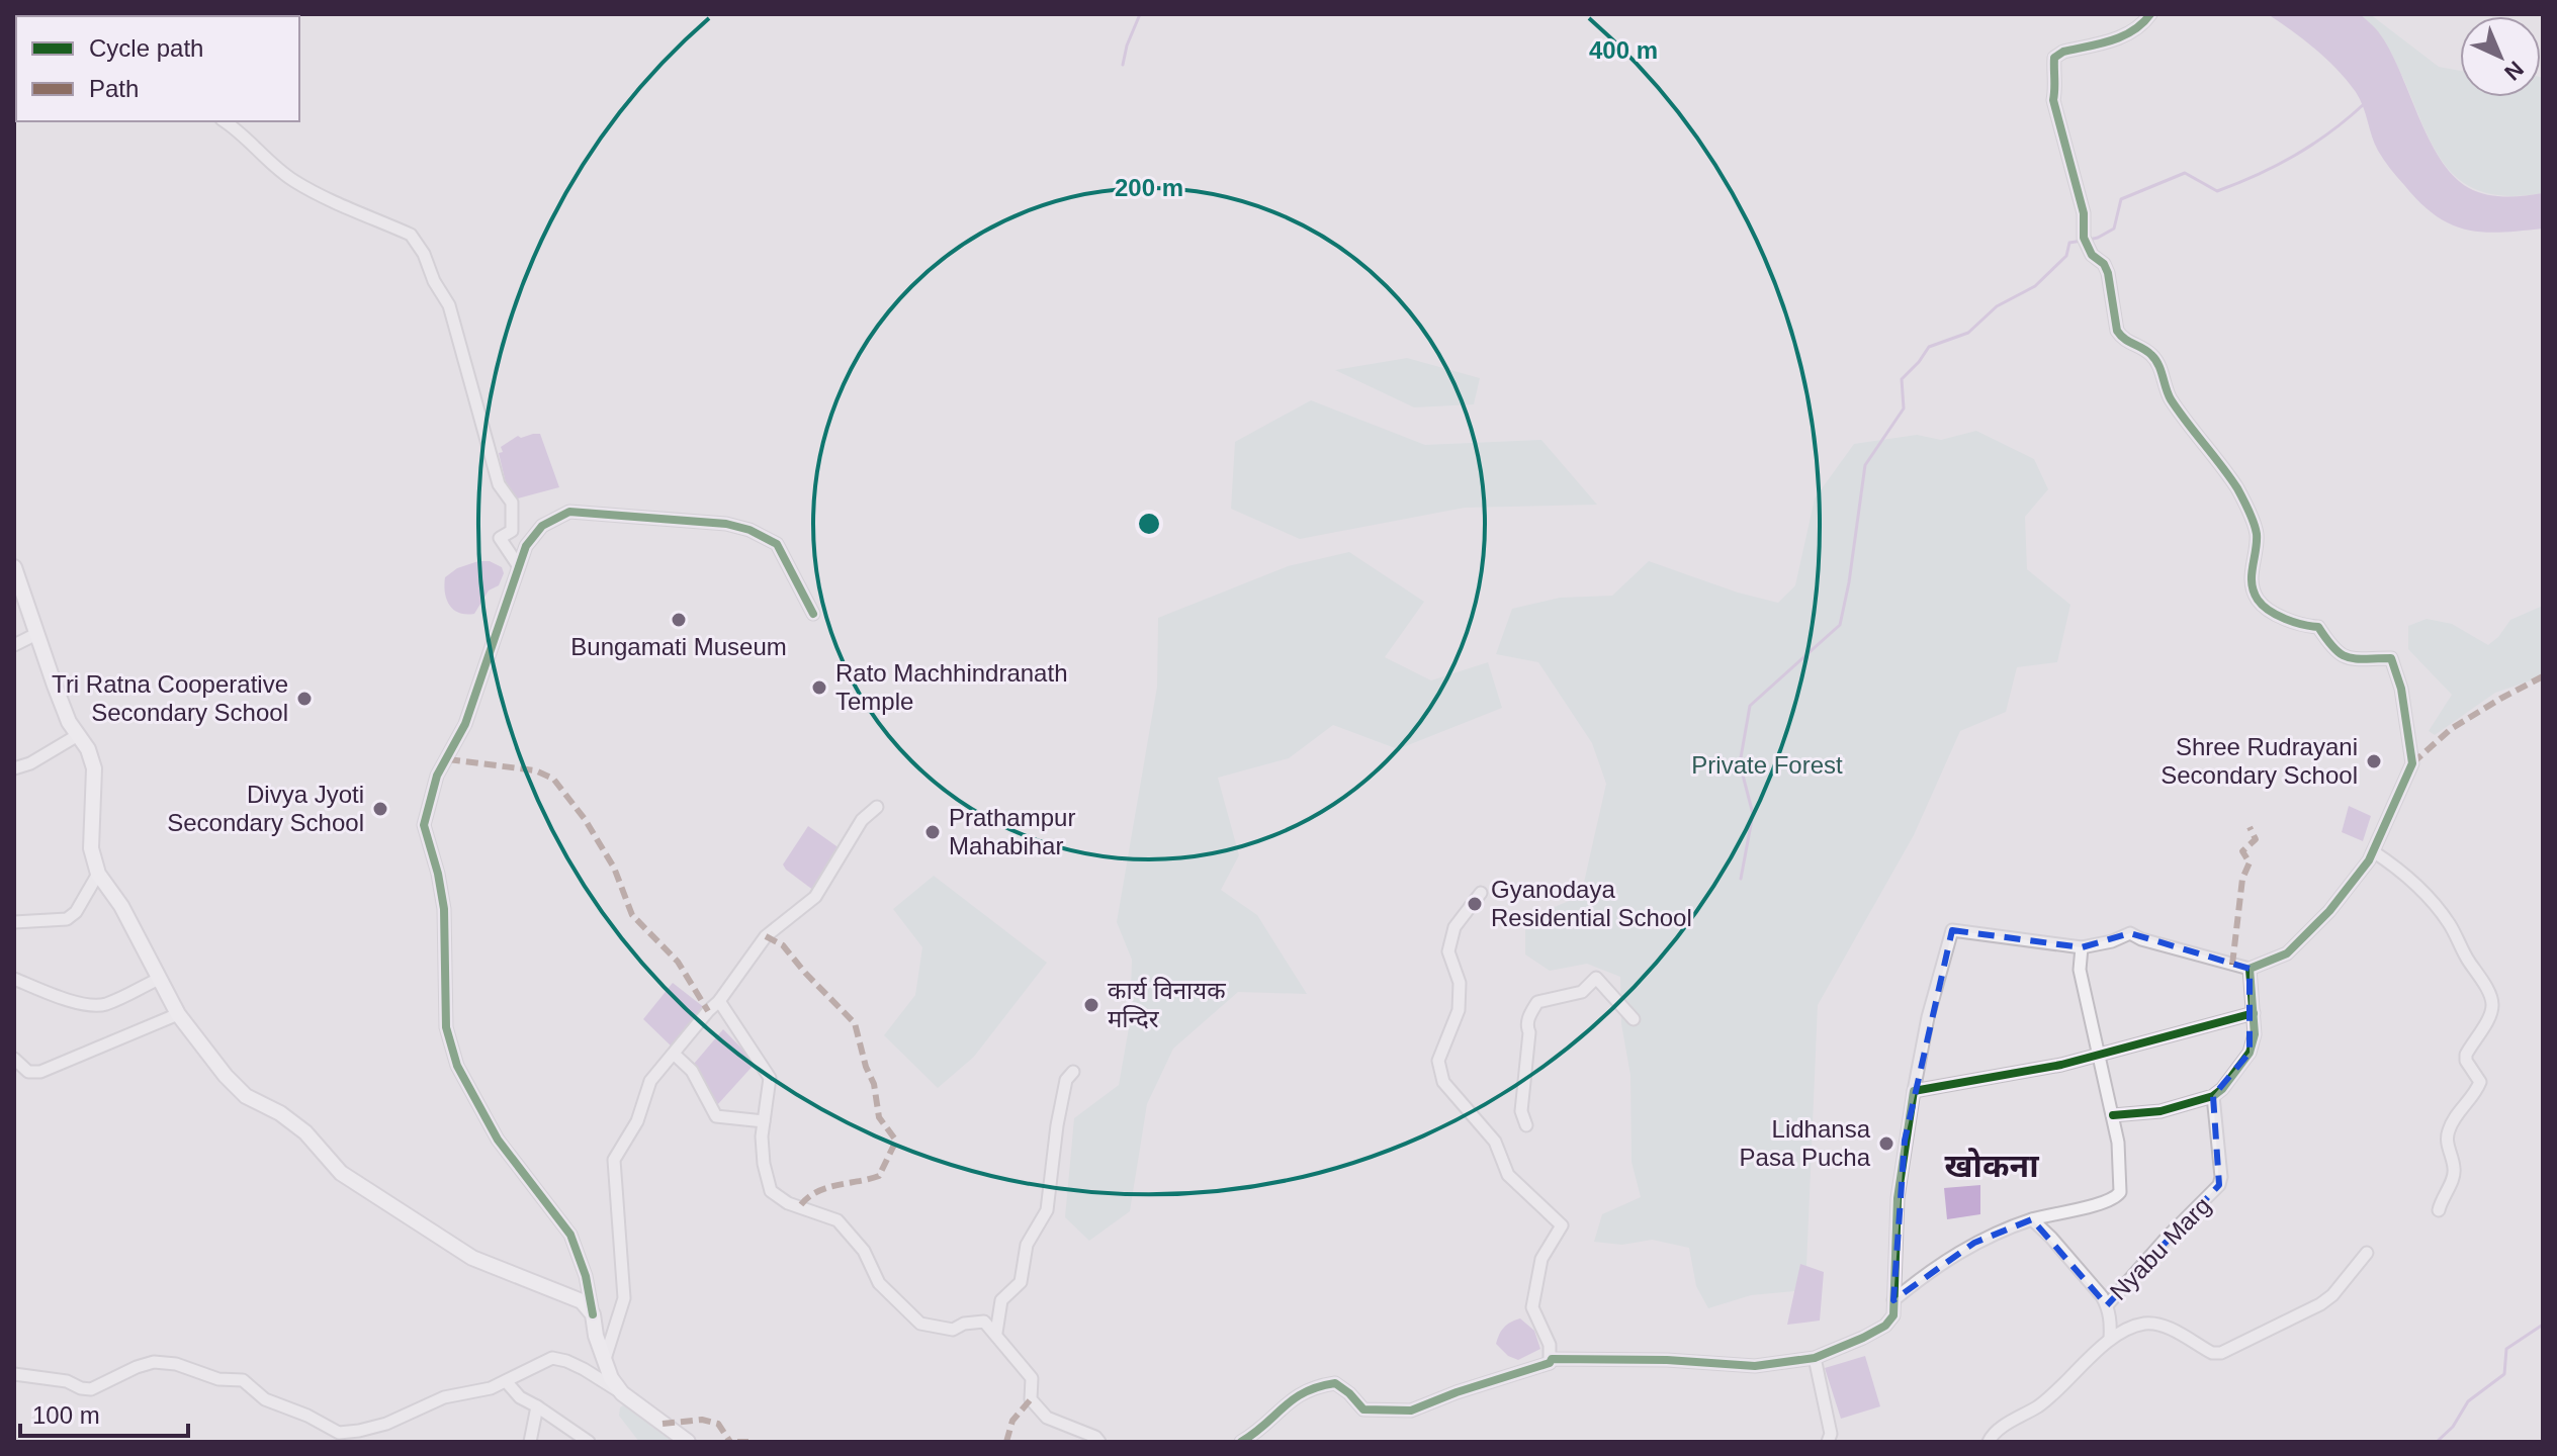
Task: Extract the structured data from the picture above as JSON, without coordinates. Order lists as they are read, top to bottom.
{
  "streets": {
    "street": ["Nyabu Marg"]
  },
  "districts": ["खोकना"],
  "parks": ["Private Forest"],
  "places": [
    "Bungamati Museum",
    "Rato Machhindranath Temple",
    "Tri Ratna Cooperative Secondary School",
    "Shree Rudrayani Secondary School",
    "Divya Jyoti Secondary School",
    "Prathampur Mahabihar",
    "Gyanodaya Residential School",
    "कार्य विनायक मन्दिर",
    "Lidhansa Pasa Pucha"
  ],
  "legend": ["Cycle path", "Path"],
  "scale_bar": "100 m",
  "north": "bottom right",
  "rings": ["400 m", "200 m"]
}
